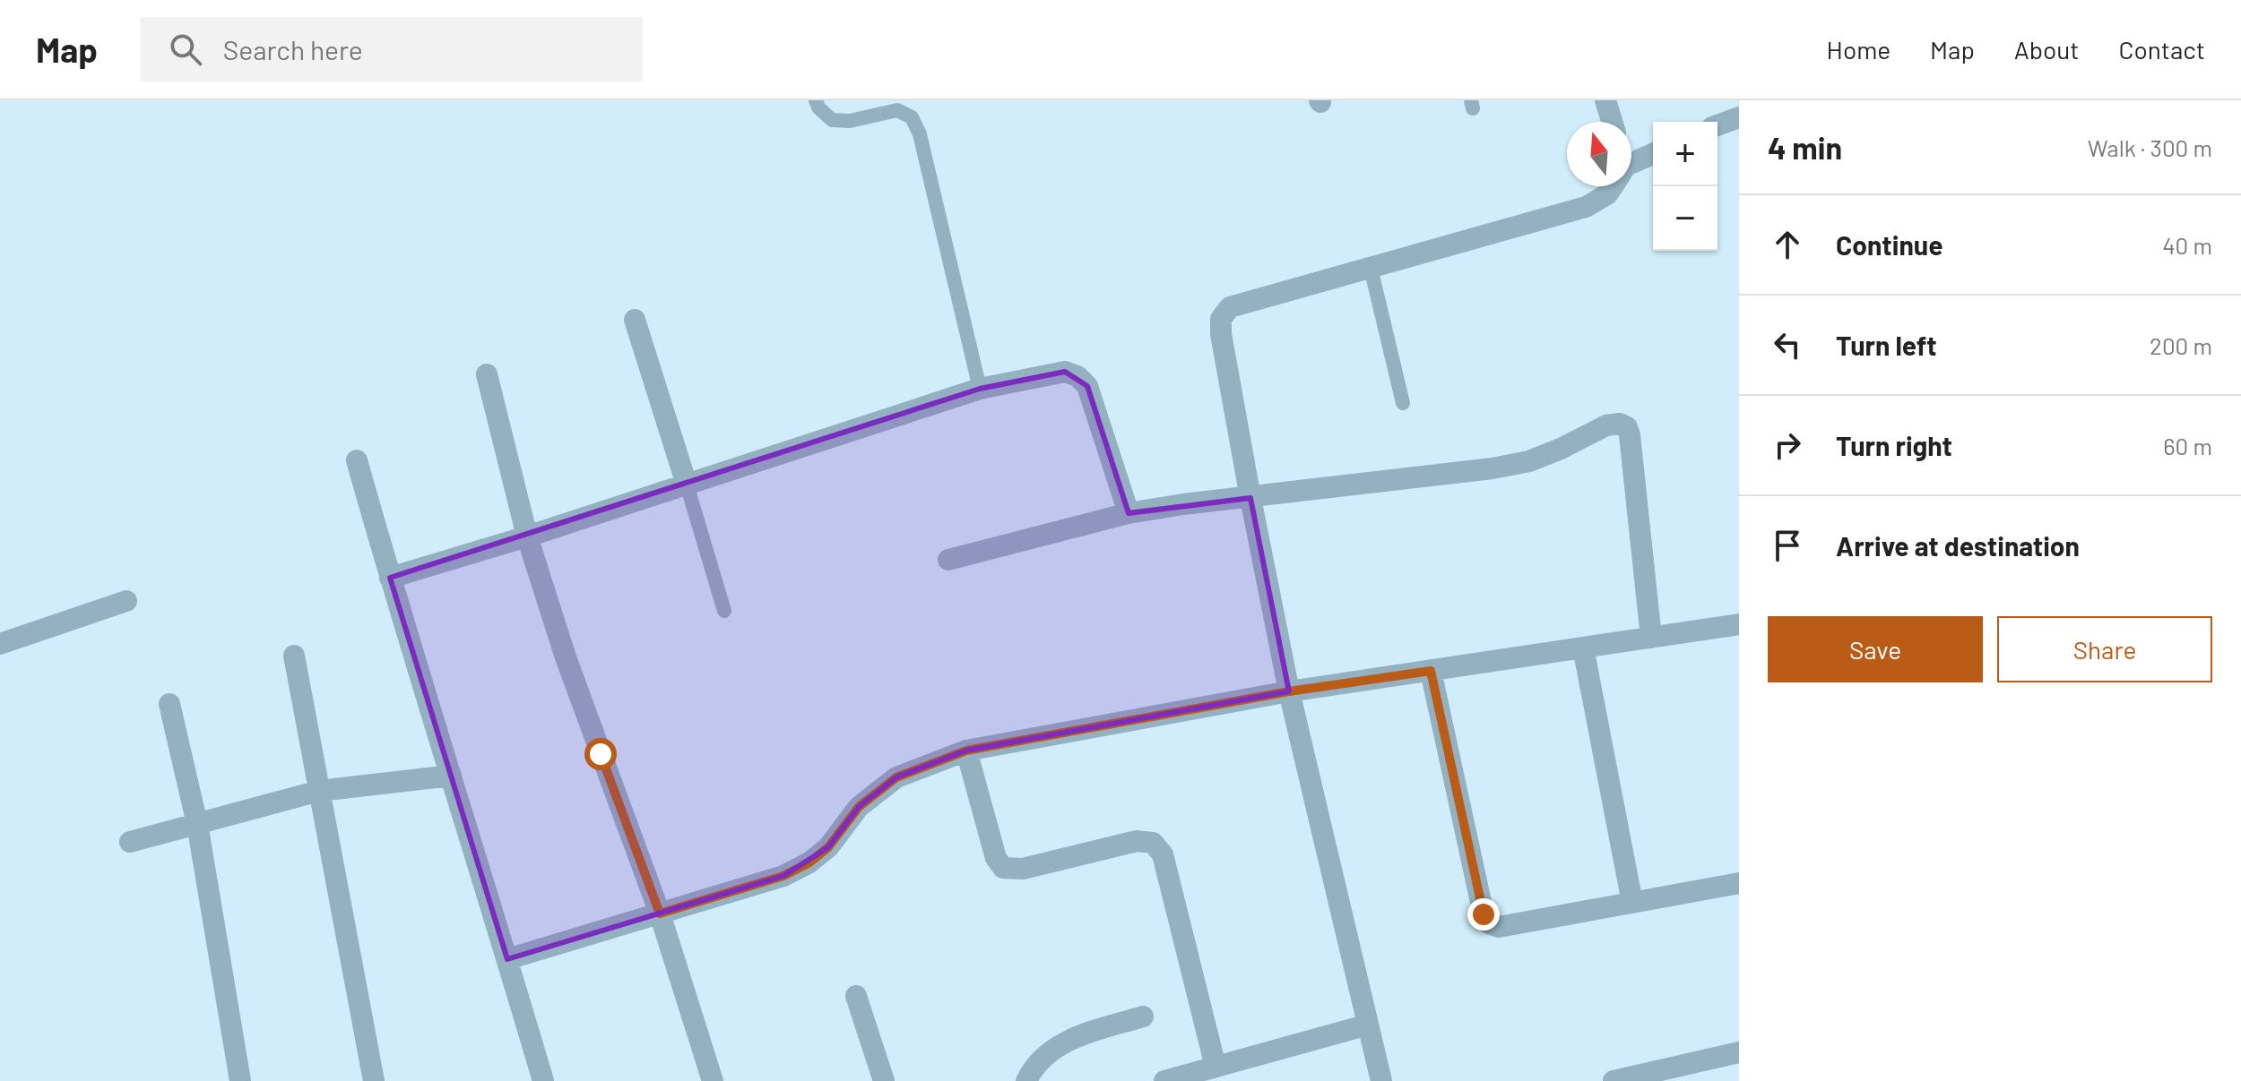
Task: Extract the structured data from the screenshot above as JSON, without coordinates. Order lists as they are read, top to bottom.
{
  "north": "top",
  "page": {
    "header": "Map",
    "search": "Search here",
    "nav": [
      "Home",
      "Map",
      "About",
      "Contact"
    ],
    "heading": ["4 min", "Walk · 300 m"],
    "map_buttons": ["+", "−"],
    "list": [
      ["Continue", "40 m"],
      ["Turn left", "200 m"],
      ["Turn right", "60 m"],
      "Arrive at destination"
    ],
    "buttons": ["Save", "Share"]
  }
}
